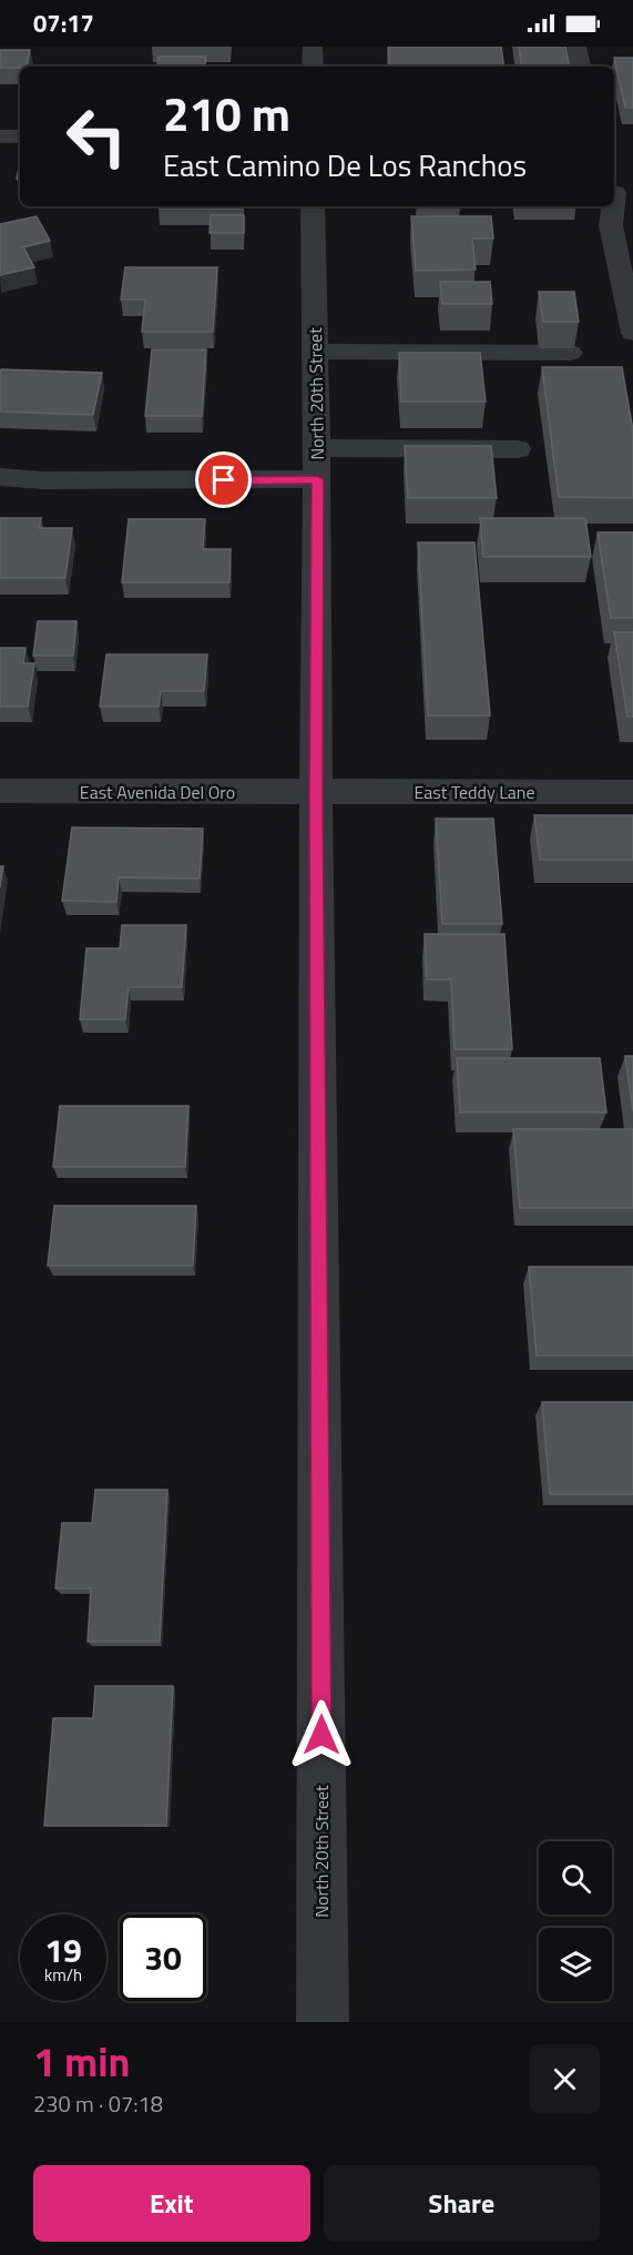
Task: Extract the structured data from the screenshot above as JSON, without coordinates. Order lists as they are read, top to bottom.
{
  "streets": {
    "street": ["North 20th Street", "East Avenida Del Oro", "East Teddy Lane"]
  },
  "crossings": [
    ["North 20th Street", "East Avenida Del Oro"],
    ["North 20th Street", "East Teddy Lane"],
    ["East Avenida Del Oro", "East Teddy Lane"]
  ],
  "page": {
    "status": "07:17",
    "turn": ["210 m", "East Camino De Los Ranchos"],
    "speed": "19 km/h",
    "limit": "30",
    "heading": ["1 min", "230 m · 07:18"],
    "buttons": ["Exit", "Share"]
  }
}
